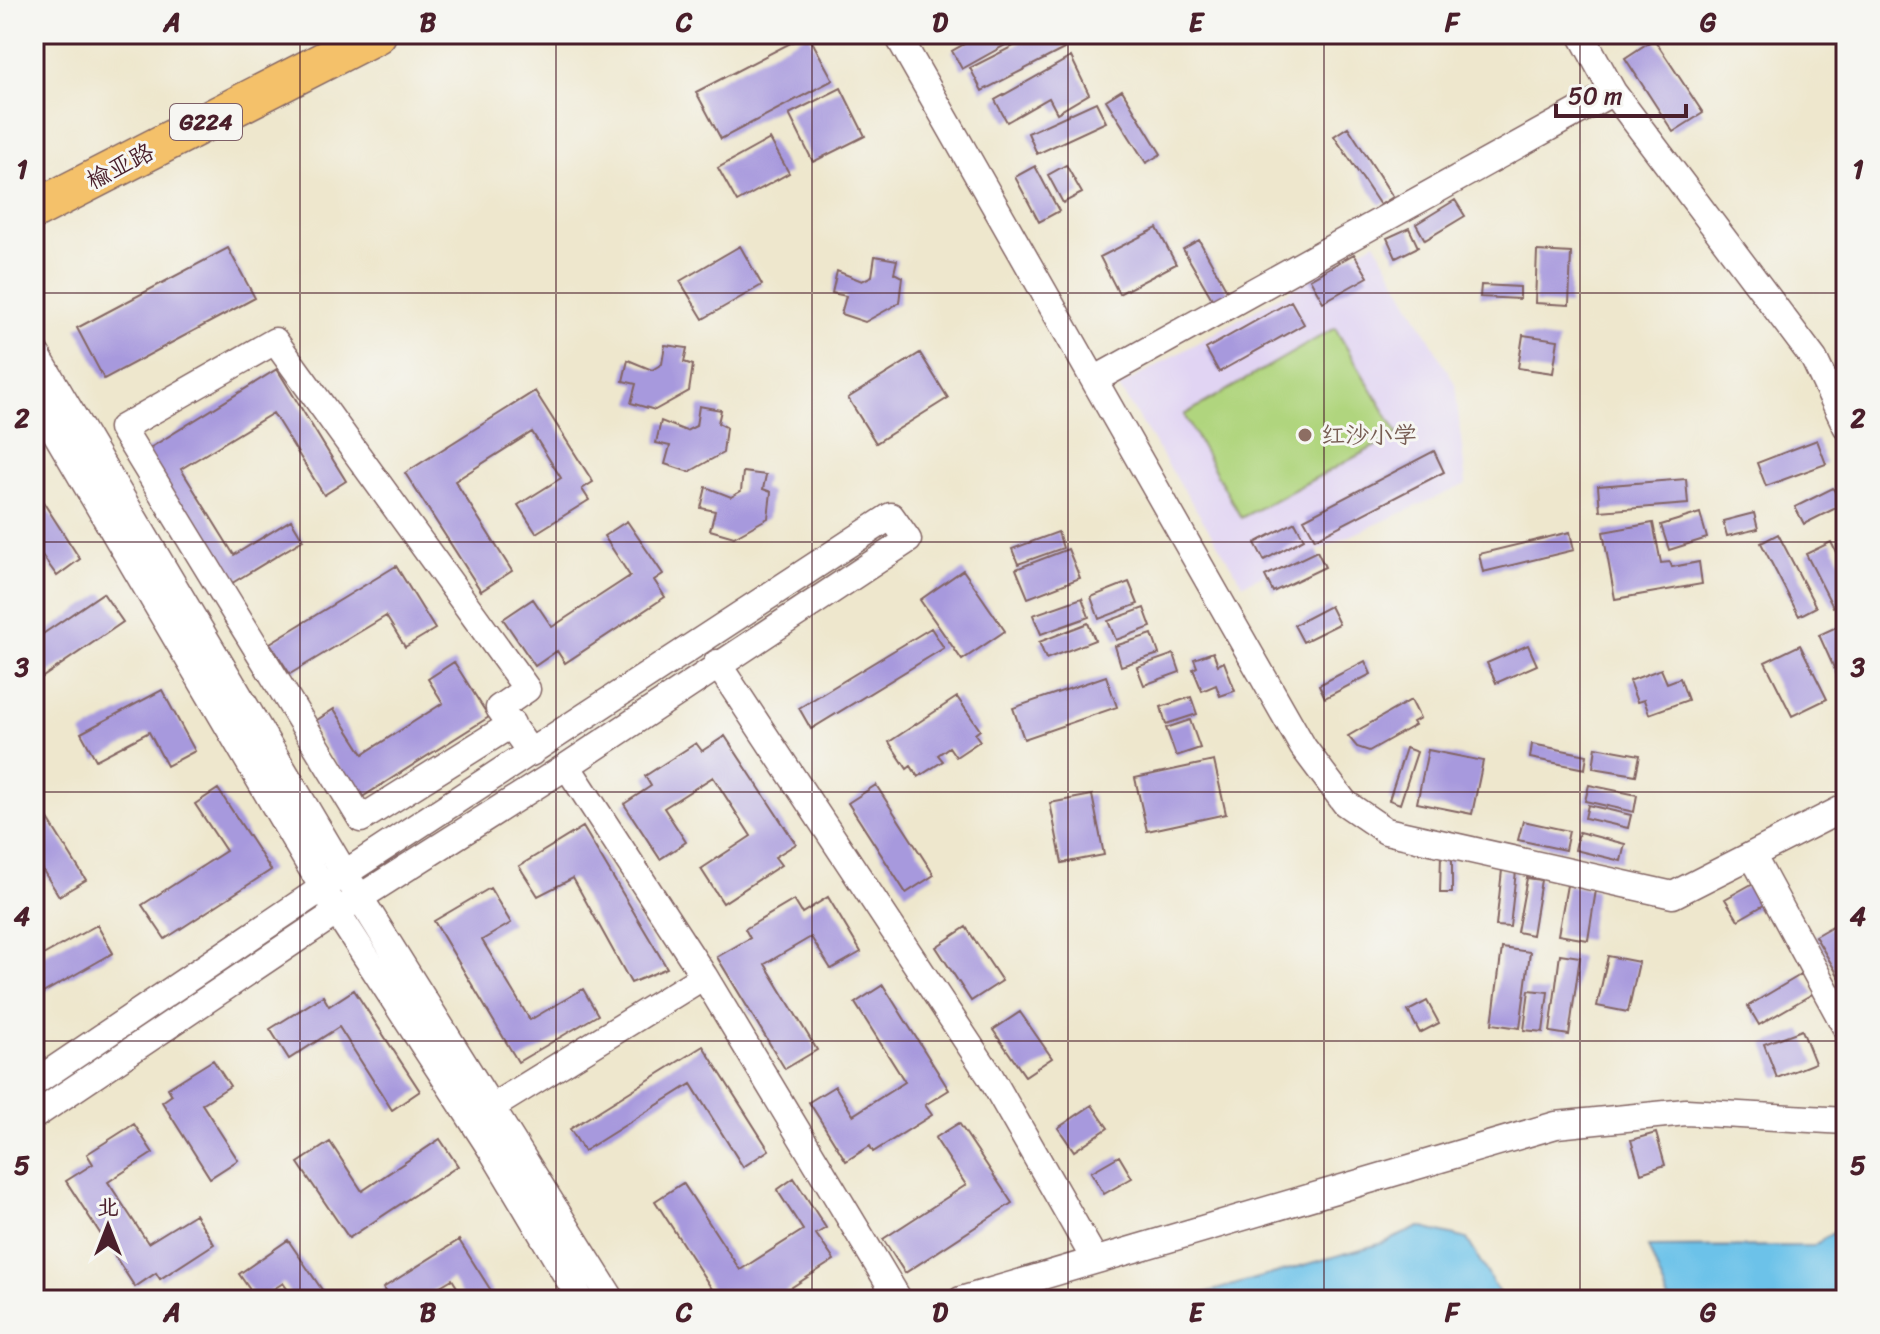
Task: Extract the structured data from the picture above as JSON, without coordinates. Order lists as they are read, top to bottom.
{
  "streets": {
    "highway": ["G224", "榆亚路"]
  },
  "places": ["红沙小学"],
  "scale_bar": "50 m",
  "north": "top",
  "grid": {
    "columns": [
      "A",
      "B",
      "C",
      "D",
      "E",
      "F",
      "G"
    ],
    "rows": [
      "1",
      "2",
      "3",
      "4",
      "5"
    ]
  }
}
